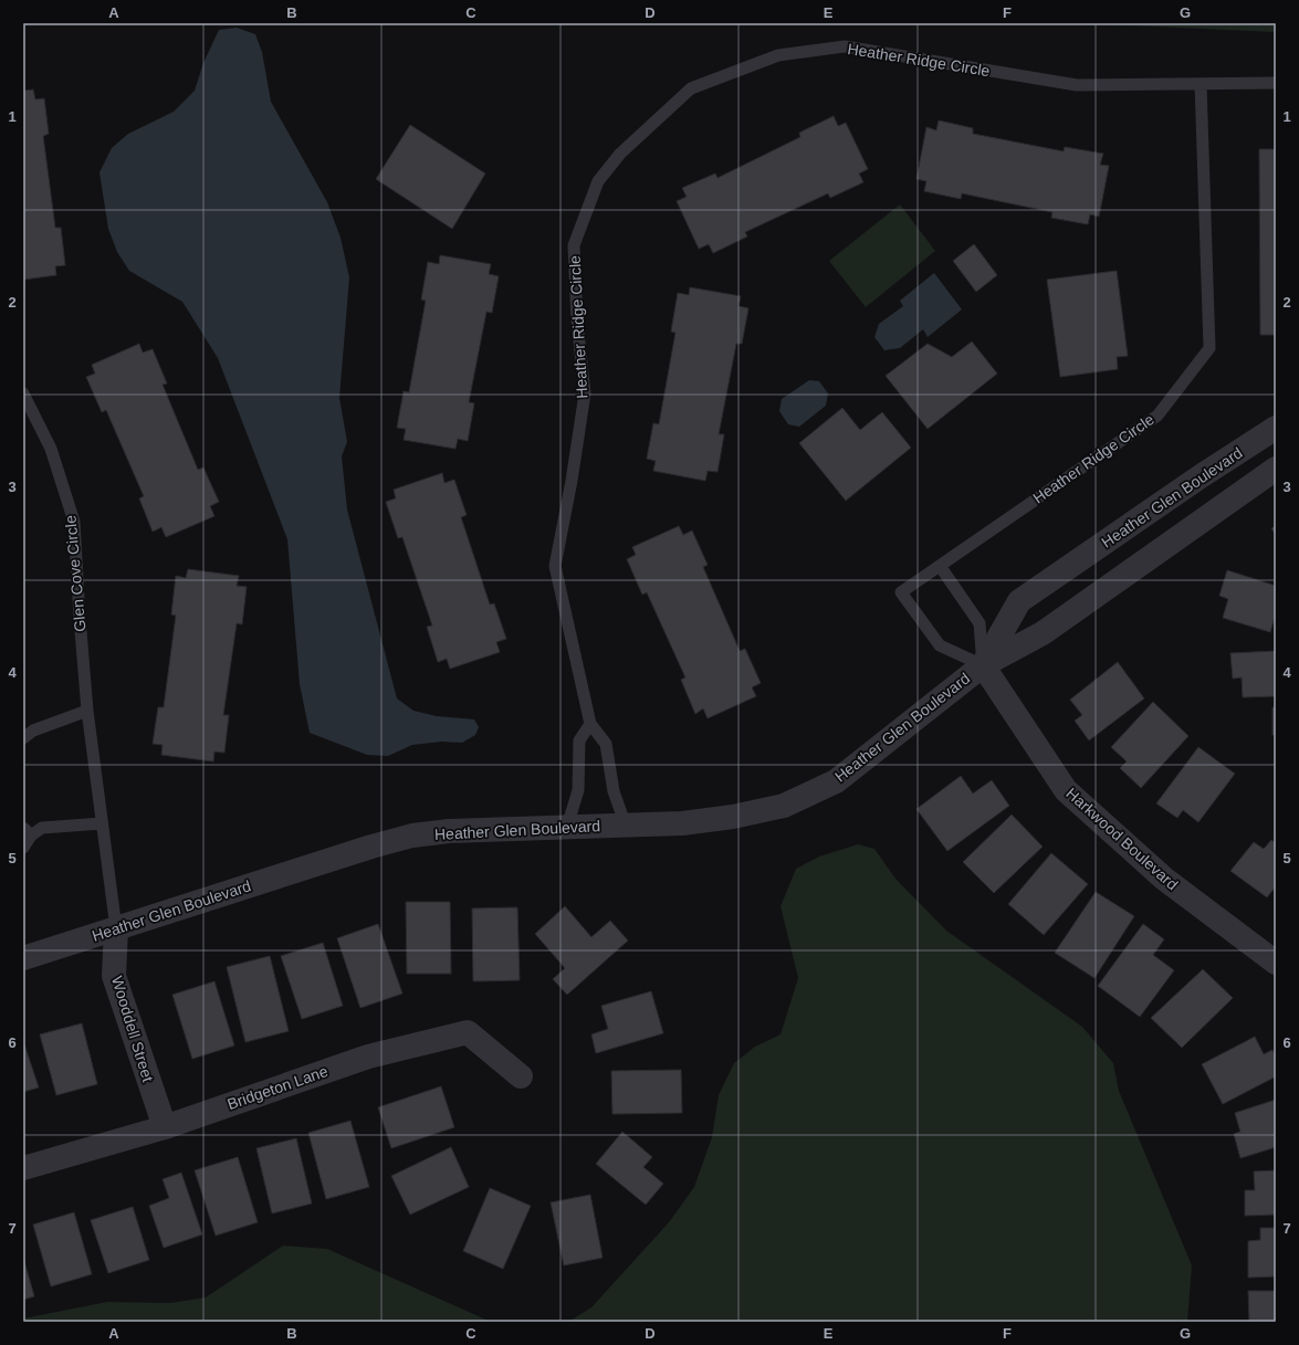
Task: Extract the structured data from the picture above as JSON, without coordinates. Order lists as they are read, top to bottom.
{
  "streets": {
    "street": [
      "Heather Glen Boulevard",
      "Harkwood Boulevard",
      "Wooddell Street",
      "Bridgeton Lane"
    ],
    "lane": ["Heather Ridge Circle", "Glen Cove Circle"]
  },
  "crossings": [
    ["Heather Ridge Circle", "Heather Glen Boulevard"],
    ["Heather Ridge Circle", "Harkwood Boulevard"],
    ["Heather Glen Boulevard", "Glen Cove Circle"],
    ["Heather Glen Boulevard", "Harkwood Boulevard"],
    ["Heather Glen Boulevard", "Wooddell Street"],
    ["Glen Cove Circle", "Wooddell Street"],
    ["Wooddell Street", "Bridgeton Lane"]
  ],
  "grid": {
    "columns": [
      "A",
      "B",
      "C",
      "D",
      "E",
      "F",
      "G"
    ],
    "rows": [
      "1",
      "2",
      "3",
      "4",
      "5",
      "6",
      "7"
    ]
  }
}
